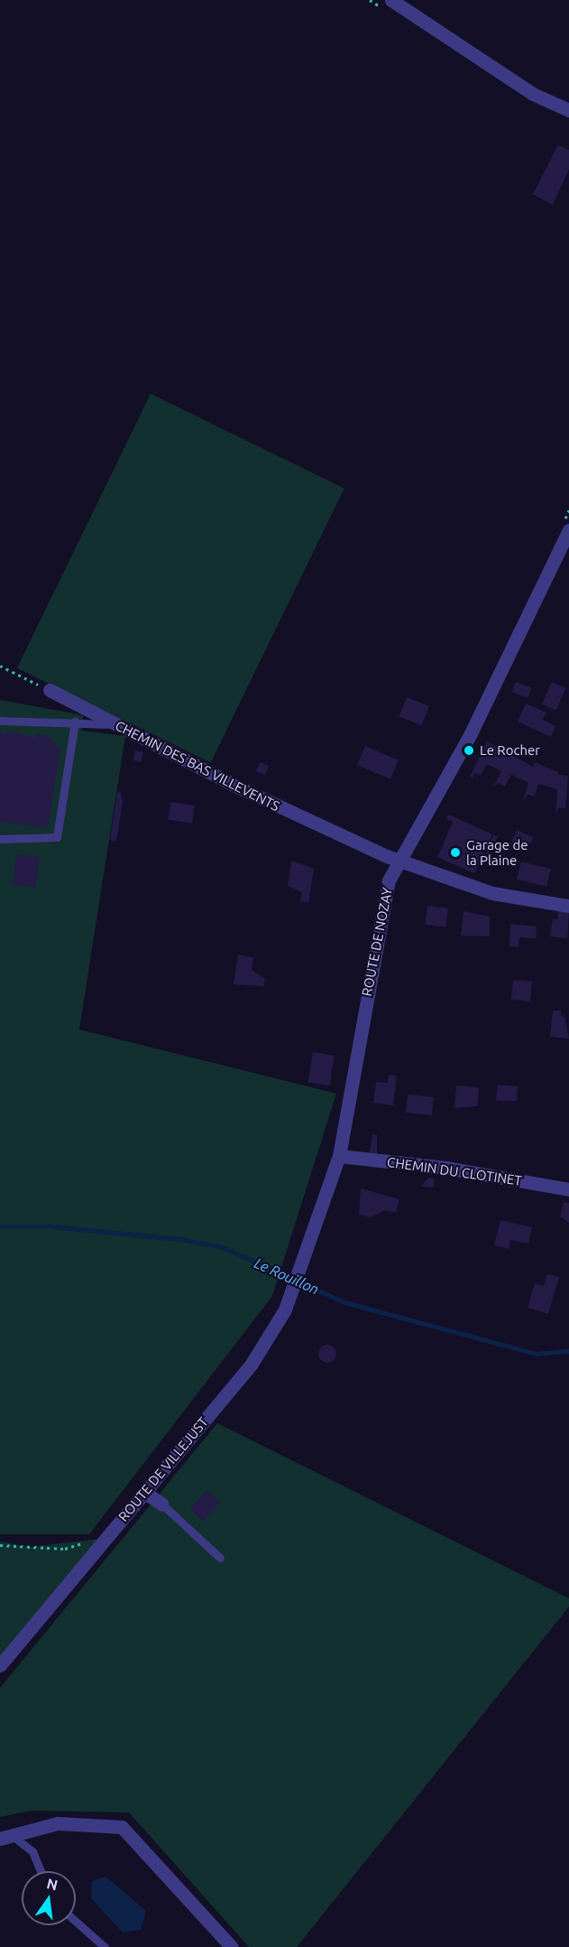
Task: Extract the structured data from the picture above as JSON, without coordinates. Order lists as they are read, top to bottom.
{
  "streets": {
    "street": [
      "CHEMIN DES BAS VILLEVENTS",
      "ROUTE DE NOZAY",
      "CHEMIN DU CLOTINET",
      "ROUTE DE VILLEJUST"
    ]
  },
  "crossings": [
    ["CHEMIN DES BAS VILLEVENTS", "ROUTE DE NOZAY"],
    ["ROUTE DE NOZAY", "CHEMIN DU CLOTINET"],
    ["ROUTE DE NOZAY", "ROUTE DE VILLEJUST"]
  ],
  "water": ["Le Rouillon"],
  "places": ["Le Rocher", "Garage de la Plaine"],
  "north": "top"
}
